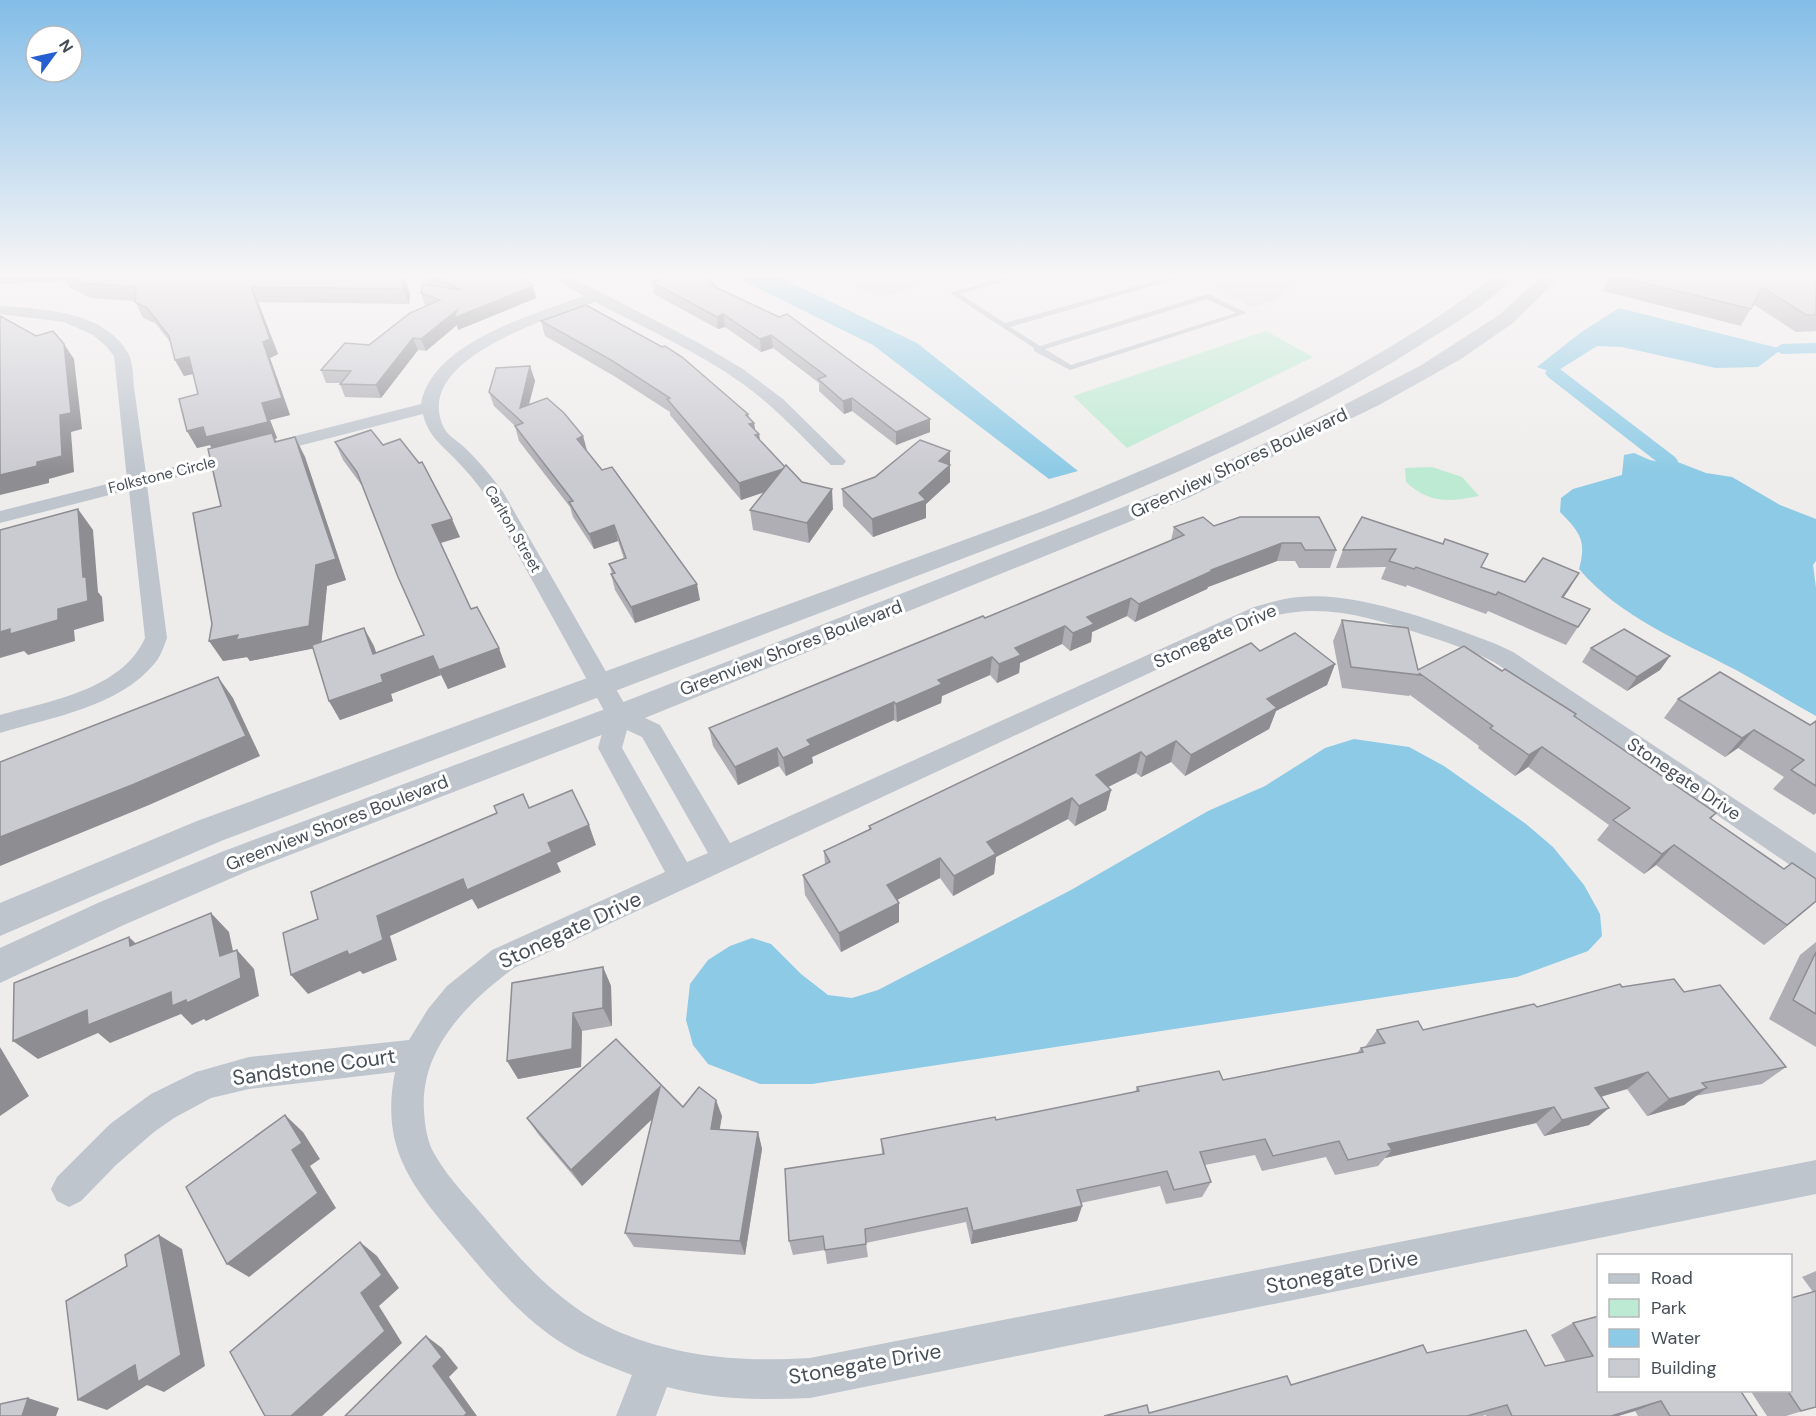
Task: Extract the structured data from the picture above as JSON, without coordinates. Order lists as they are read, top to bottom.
{
  "streets": {
    "street": [
      "Greenview Shores Boulevard",
      "Folkstone Circle",
      "Carlton Street",
      "Stonegate Drive",
      "Sandstone Court"
    ]
  },
  "crossings": [
    ["Greenview Shores Boulevard", "Carlton Street"],
    ["Folkstone Circle", "Carlton Street"],
    ["Stonegate Drive", "Sandstone Court"]
  ],
  "legend": [
    "Road",
    "Park",
    "Water",
    "Building"
  ],
  "north": "top right"
}
